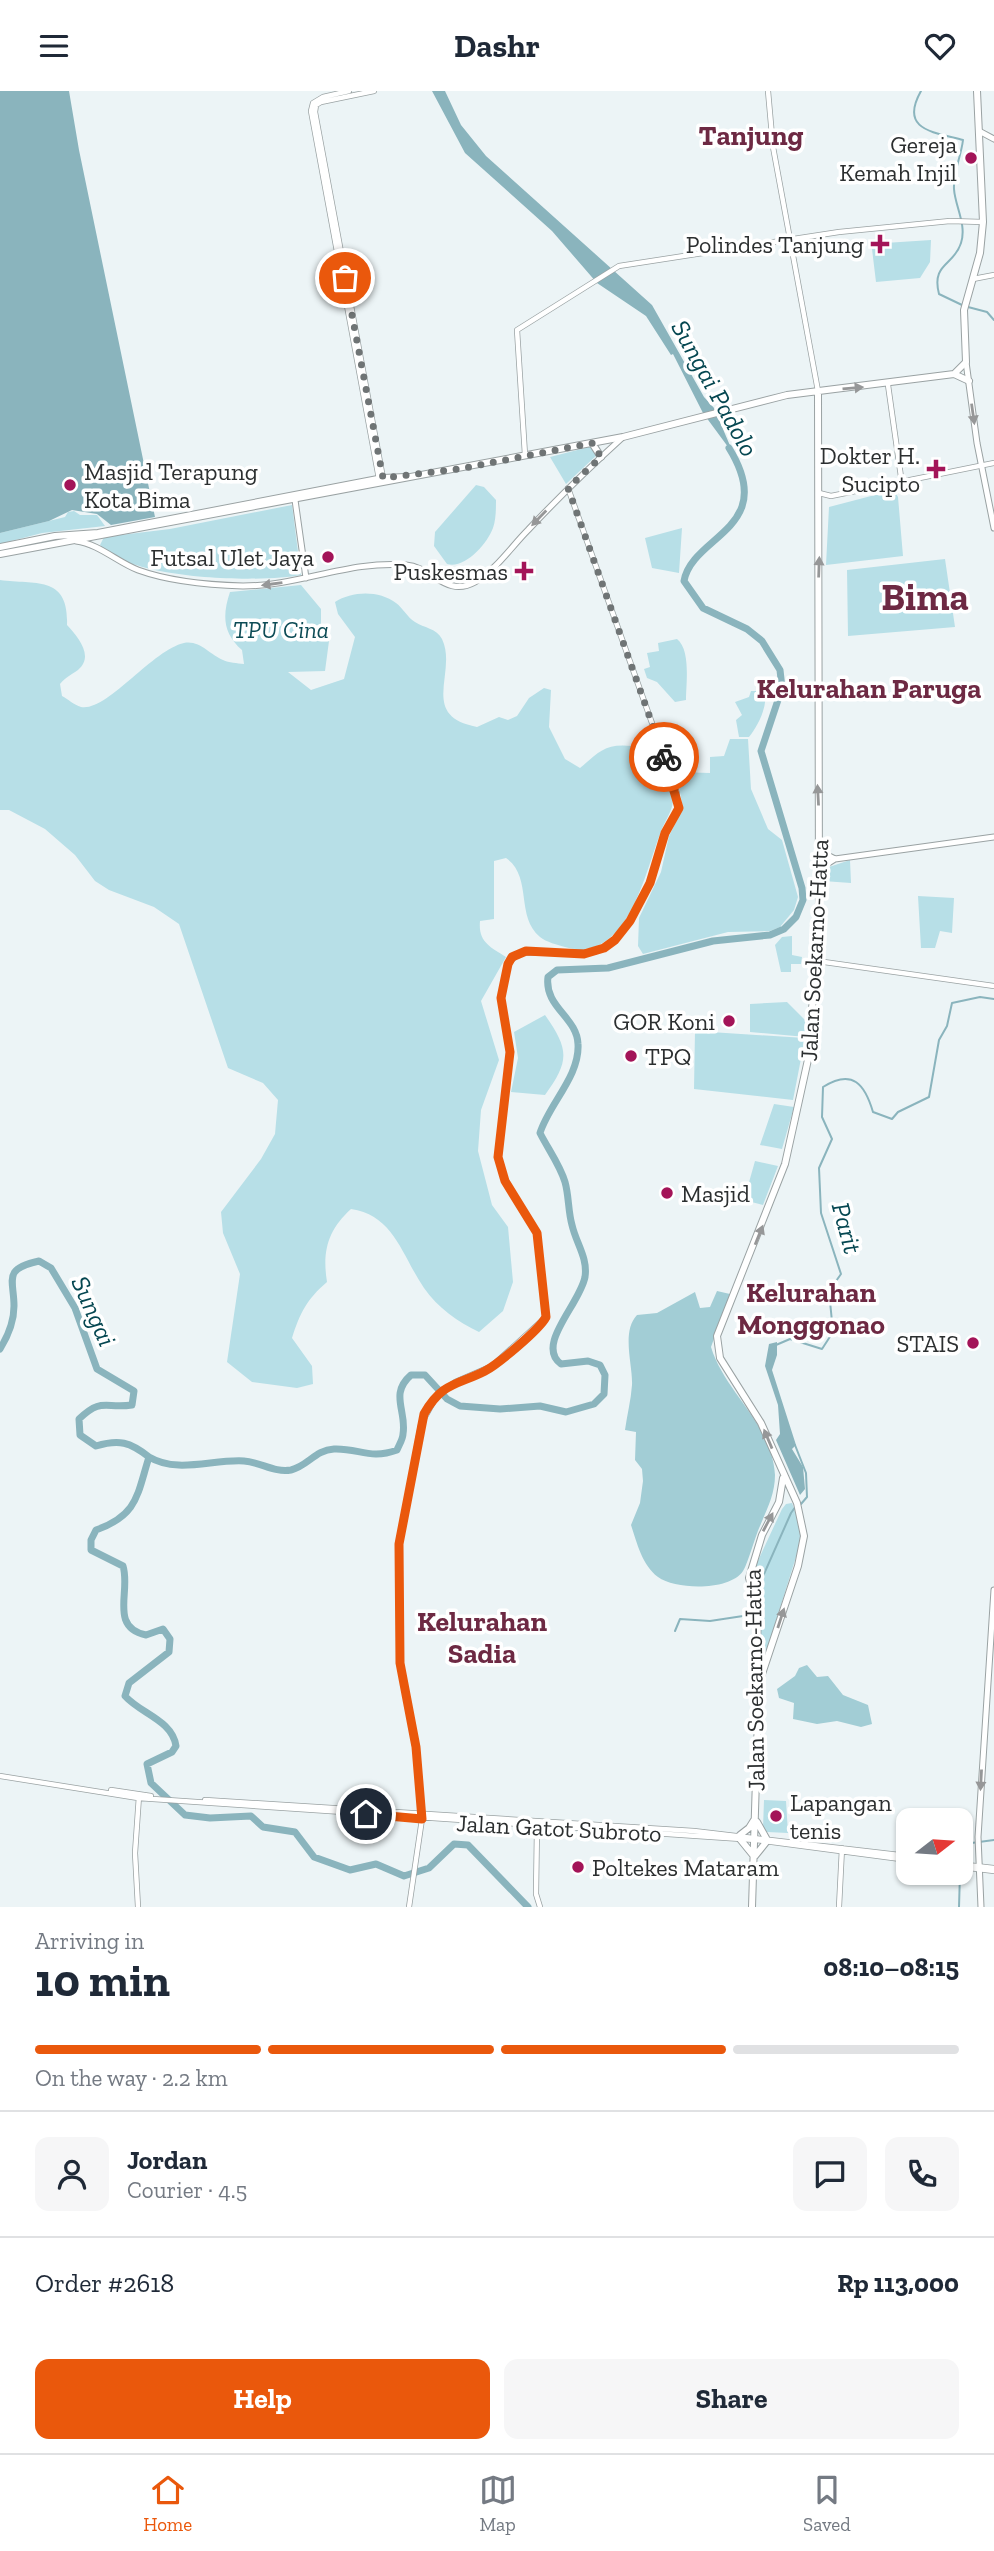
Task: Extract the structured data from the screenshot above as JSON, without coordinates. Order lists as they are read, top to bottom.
{
  "streets": {
    "highway": ["Jalan Soekarno-Hatta"],
    "street": ["Jalan Gatot Subroto"]
  },
  "crossings": [
    ["Jalan Soekarno-Hatta", "Jalan Gatot Subroto"]
  ],
  "one_way": ["Jalan Soekarno-Hatta"],
  "districts": [
    "Tanjung",
    "Bima",
    "Kelurahan Paruga",
    "Kelurahan Monggonao",
    "Kelurahan Sadia"
  ],
  "water": ["Sungai Padolo", "Parit", "Sungai"],
  "parks": ["TPU Cina"],
  "places": {
    "other": [
      "Gereja Kemah Injil",
      "Masjid Terapung Kota Bima",
      "Futsal Ulet Jaya",
      "GOR Koni",
      "TPQ",
      "Masjid",
      "STAIS",
      "Lapangan tenis",
      "Poltekes Mataram"
    ],
    "health": ["Polindes Tanjung", "Dokter H. Sucipto", "Puskesmas"]
  },
  "north": "right",
  "page": {
    "header": "Dashr",
    "heading": ["10 min", "Arriving in", "08:10–08:15"],
    "panel": [
      "Jordan",
      "Courier · 4.5",
      "Order #2618",
      "Rp 113,000"
    ],
    "bar": "On the way · 2.2 km",
    "buttons": ["Help", "Share"],
    "tabs": ["Home", "Map", "Saved"]
  }
}
